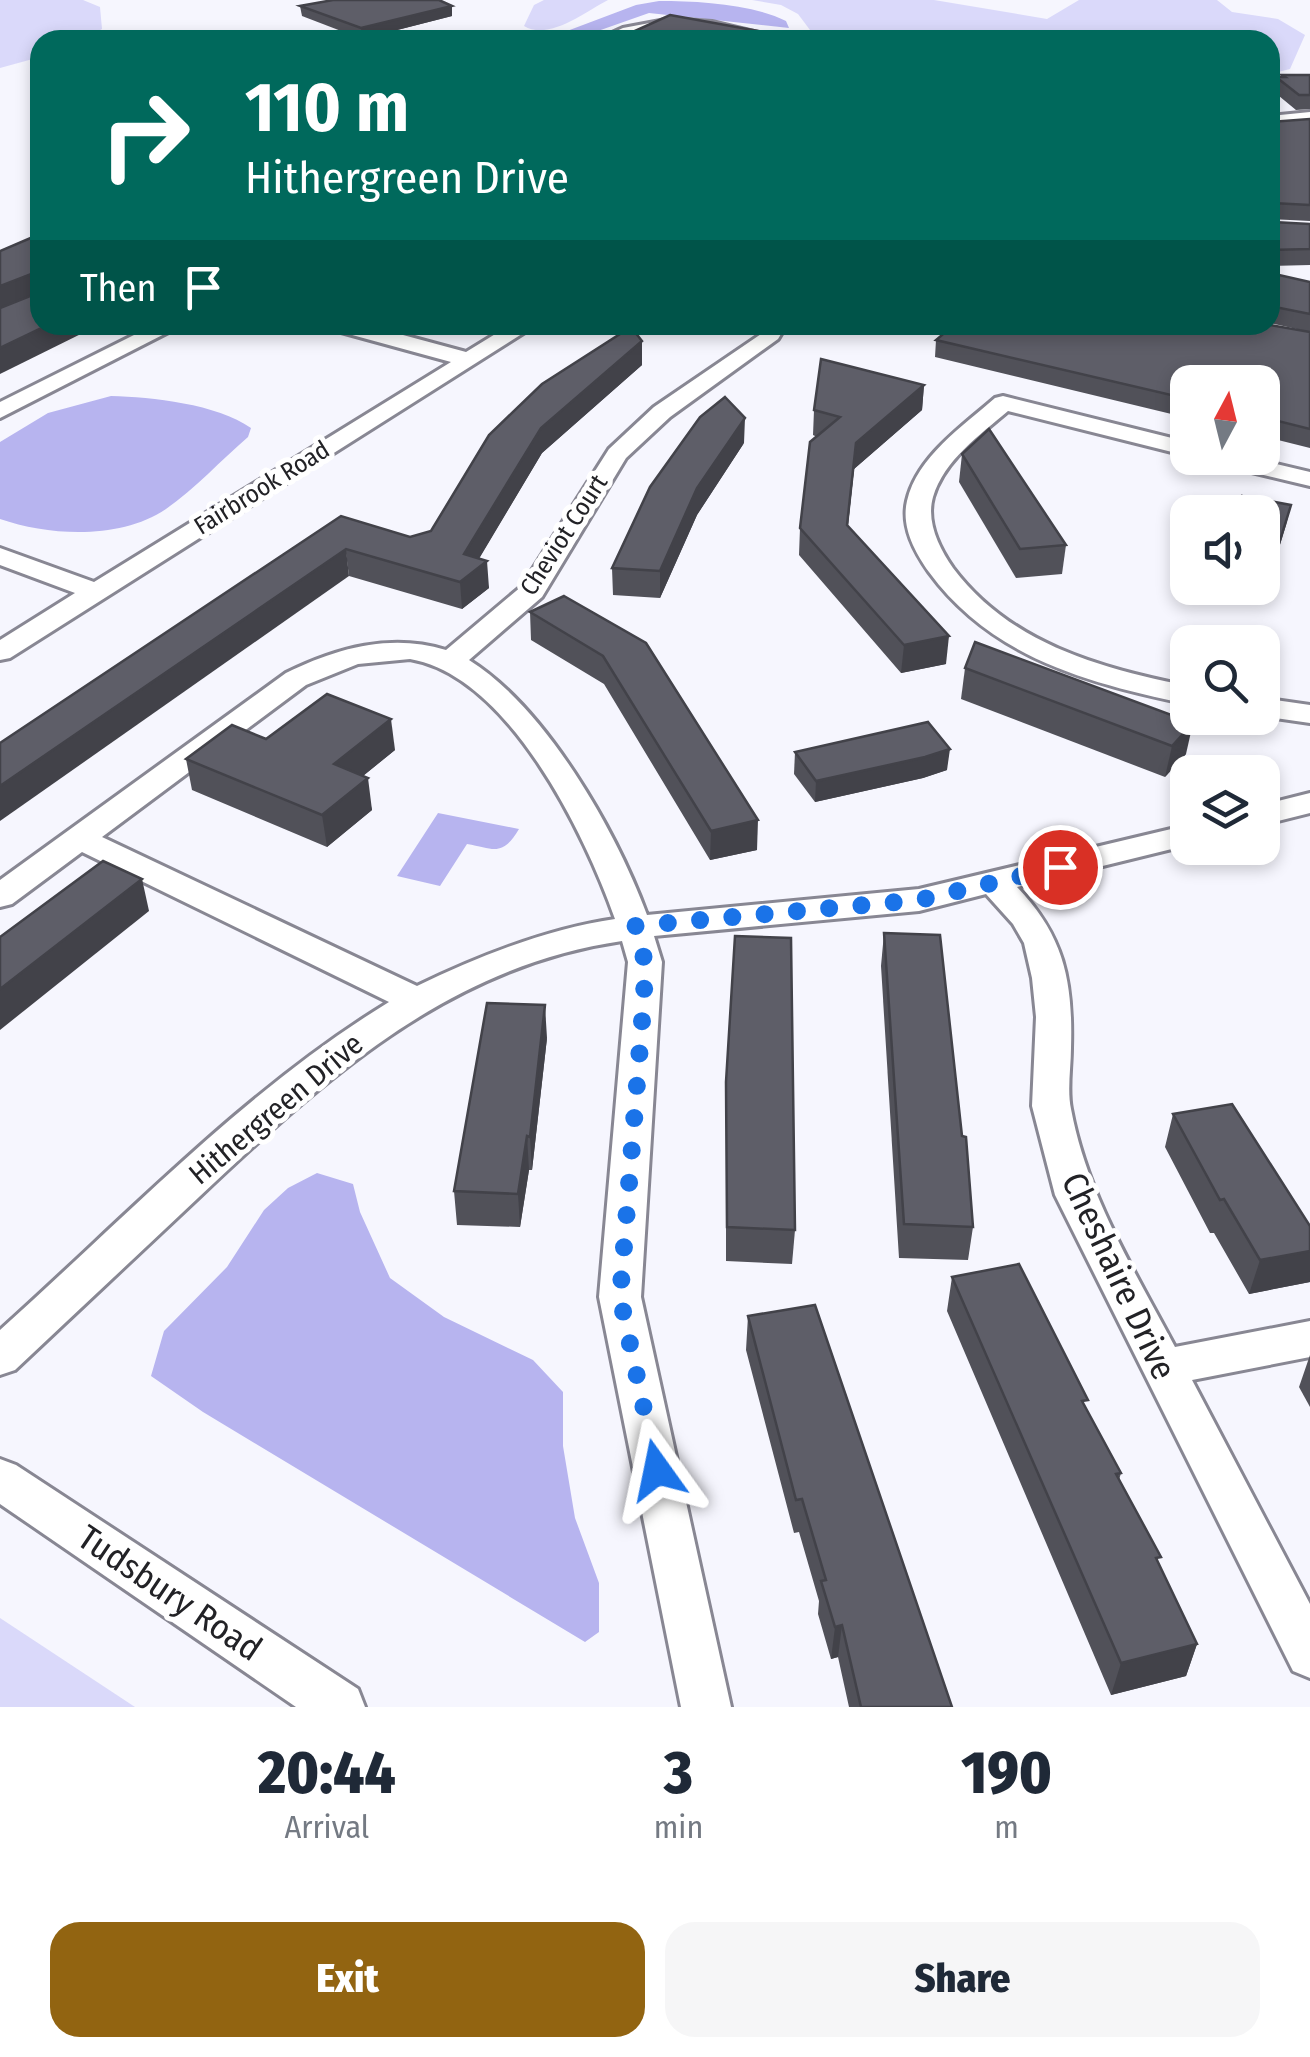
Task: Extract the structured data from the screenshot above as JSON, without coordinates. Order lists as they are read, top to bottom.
{
  "streets": {
    "street": [
      "Fairbrook Road",
      "Cheviot Court",
      "Hithergreen Drive",
      "Cheshaire Drive",
      "Tudsbury Road"
    ]
  },
  "crossings": [
    ["Hithergreen Drive", "Cheshaire Drive"]
  ],
  "north": "top",
  "page": {
    "turn": ["110 m", "Hithergreen Drive"],
    "then": "Then",
    "eta": [
      "20:44",
      "Arrival",
      "3",
      "min",
      "190",
      "m"
    ],
    "buttons": ["Exit", "Share"]
  }
}
